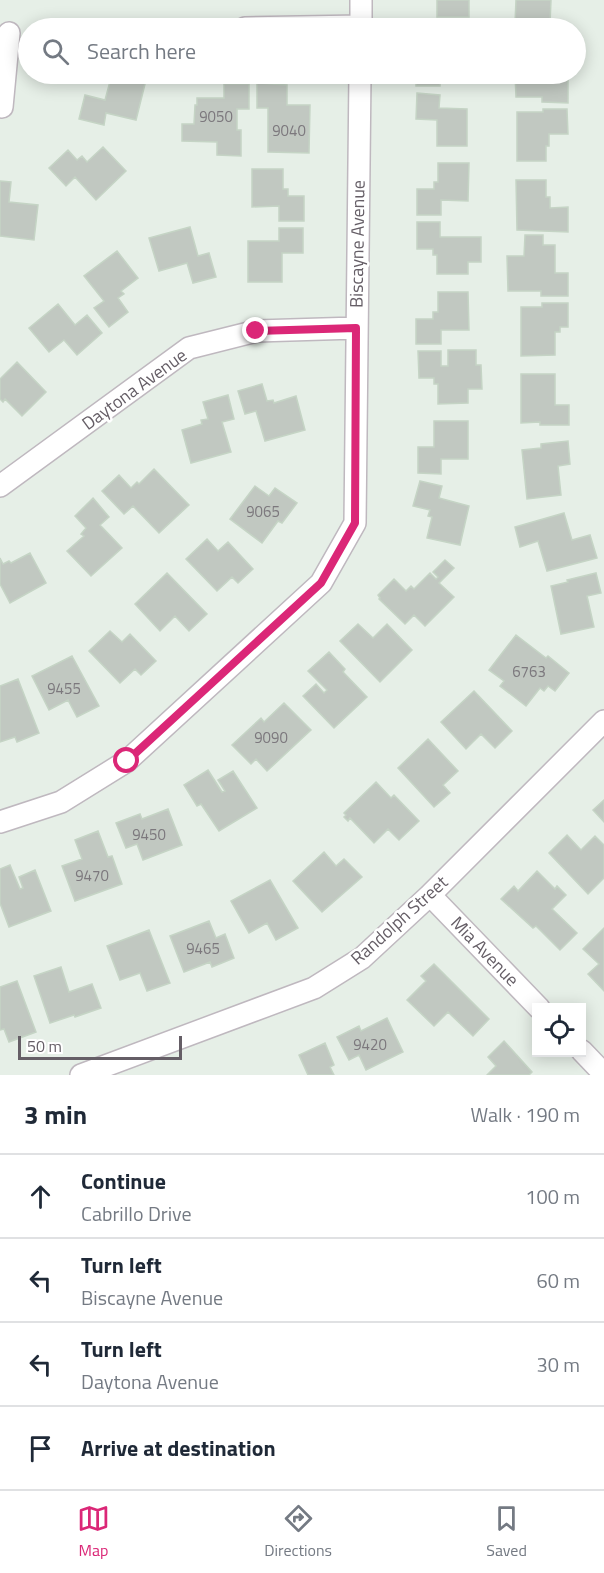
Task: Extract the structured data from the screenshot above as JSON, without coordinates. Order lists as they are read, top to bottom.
{
  "streets": {
    "street": [
      "Biscayne Avenue",
      "Daytona Avenue",
      "Randolph Street",
      "Mia Avenue"
    ]
  },
  "crossings": [
    ["Biscayne Avenue", "Daytona Avenue"],
    ["Randolph Street", "Mia Avenue"]
  ],
  "house_numbers": [
    "9050",
    "9040",
    "9065",
    "6763",
    "9455",
    "9090",
    "9450",
    "9470",
    "9465",
    "9420"
  ],
  "scale_bar": "50 m",
  "page": {
    "search": "Search here",
    "scale": "50 m",
    "heading": ["3 min", "Walk · 190 m"],
    "list": [
      ["Continue", "Cabrillo Drive", "100 m"],
      ["Turn left", "Biscayne Avenue", "60 m"],
      ["Turn left", "Daytona Avenue", "30 m"],
      "Arrive at destination"
    ],
    "nav": ["Map", "Directions", "Saved"]
  }
}
